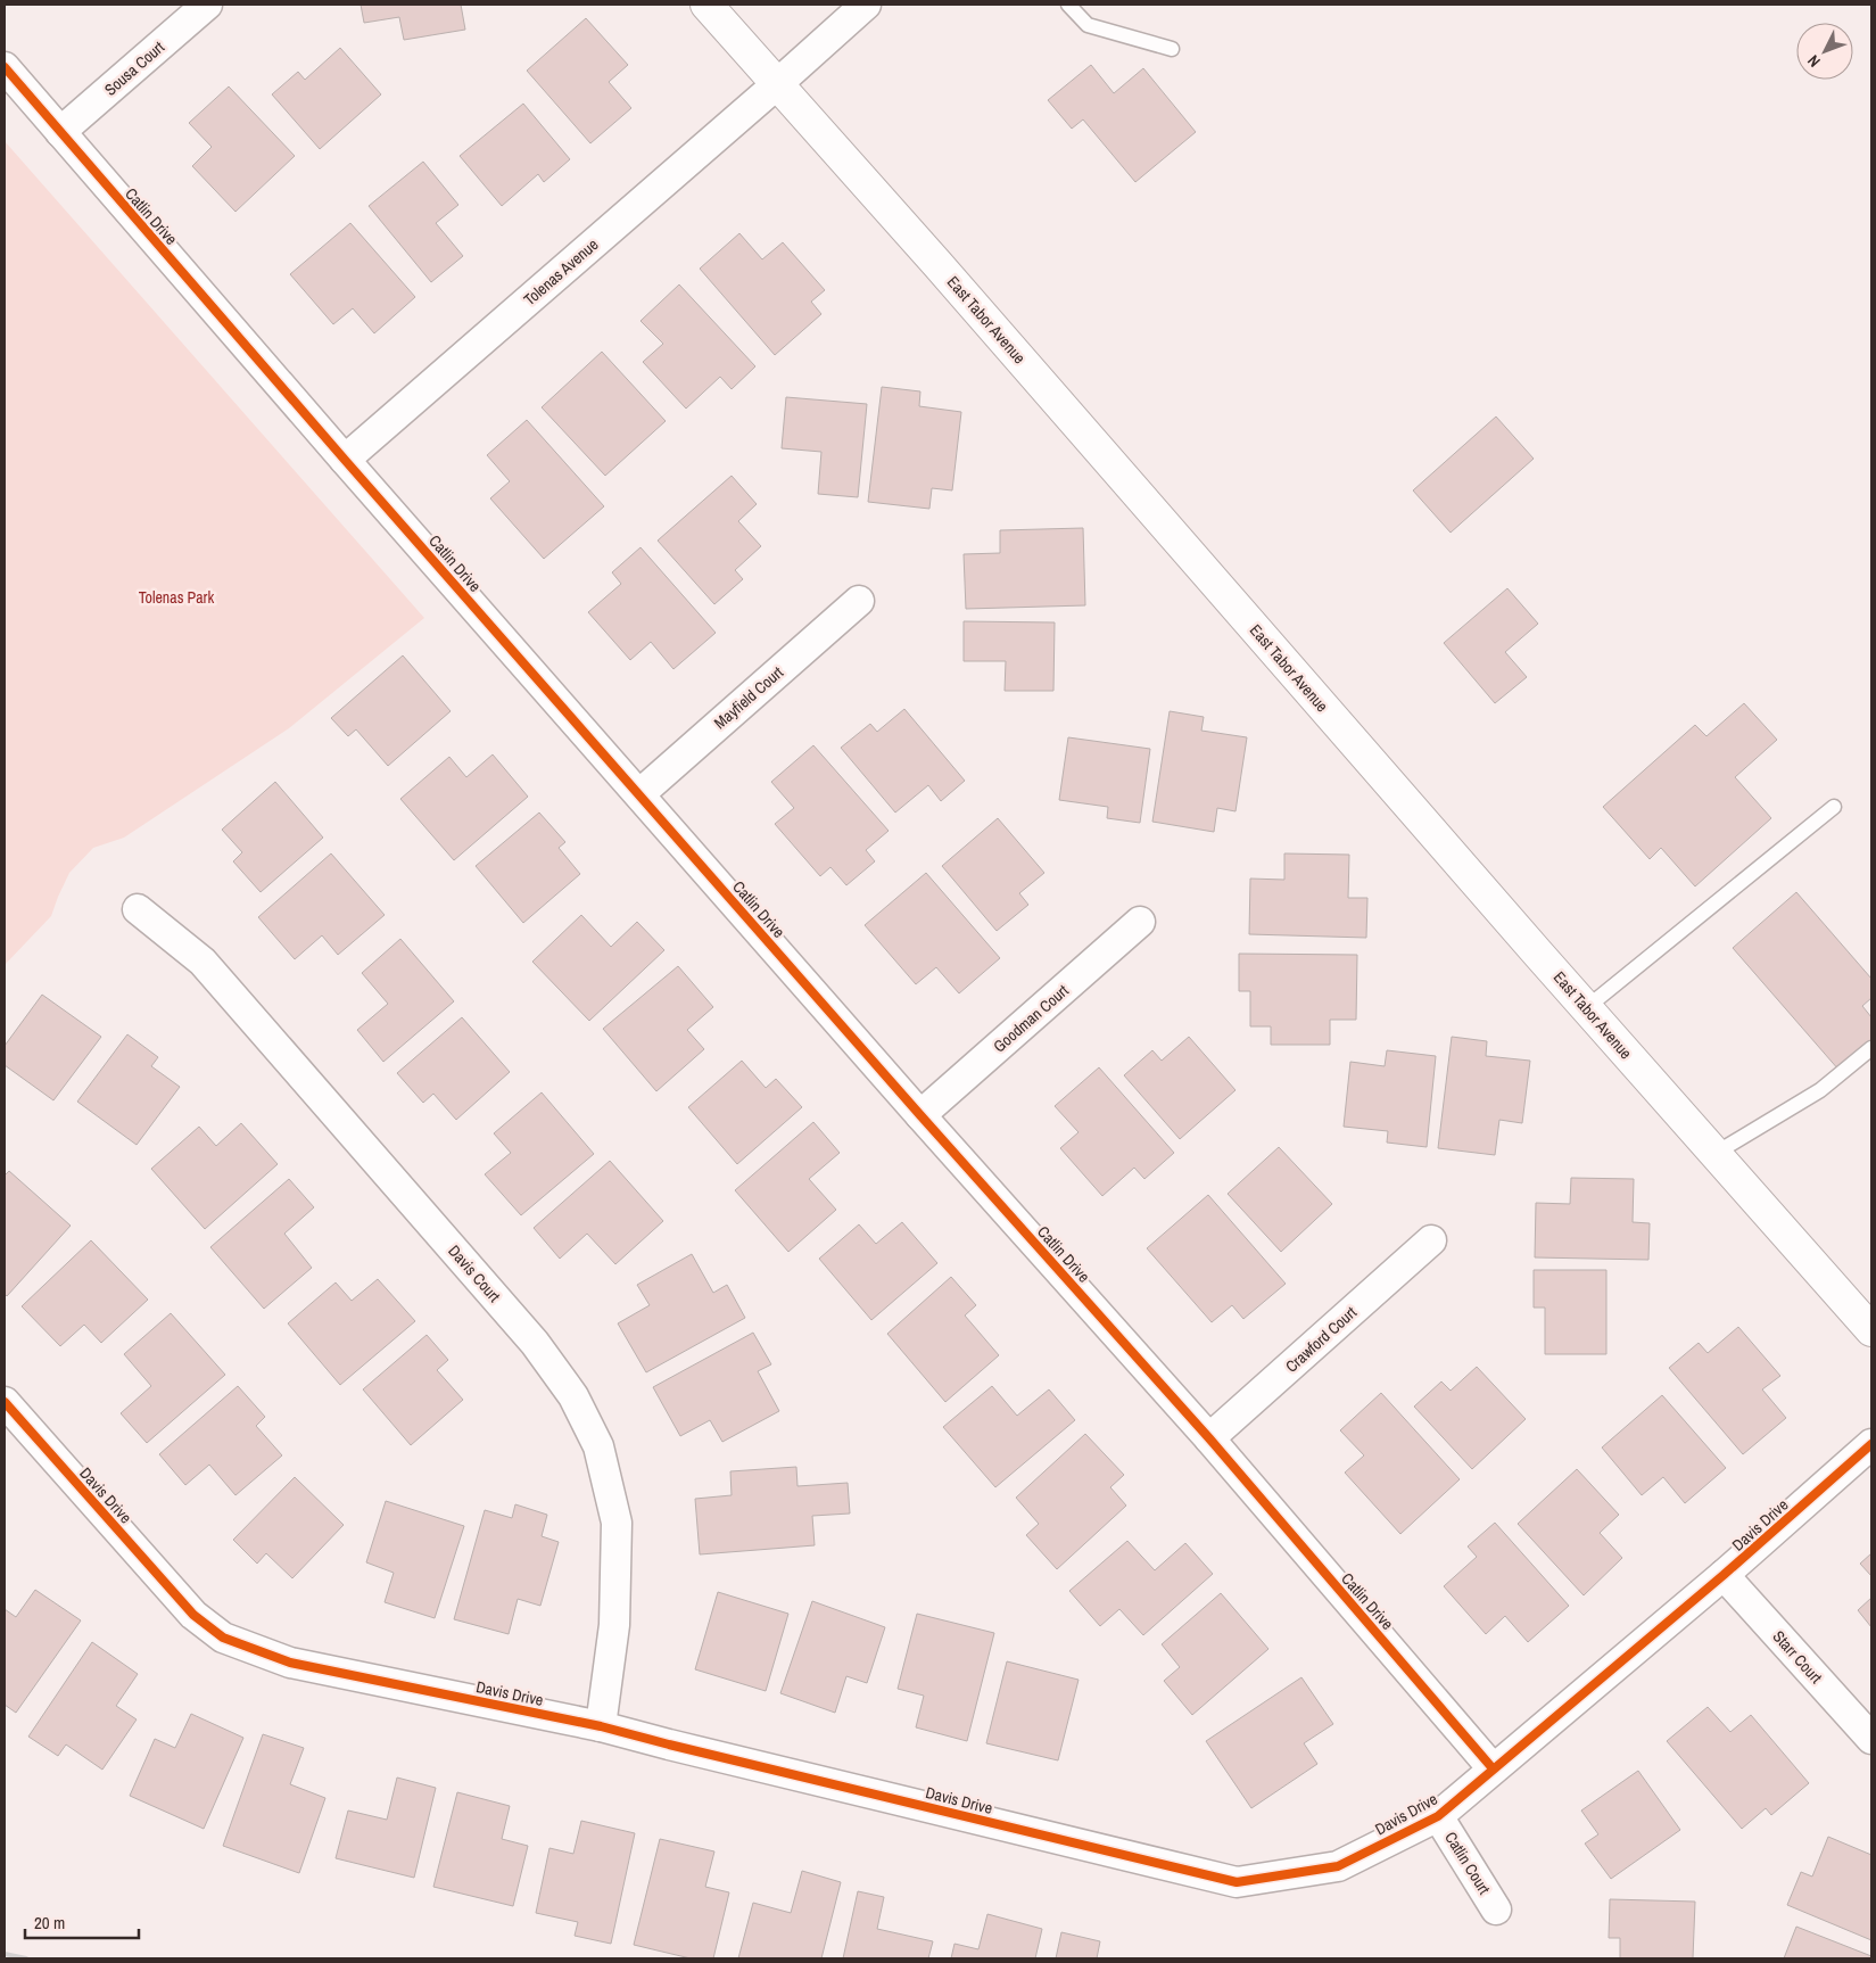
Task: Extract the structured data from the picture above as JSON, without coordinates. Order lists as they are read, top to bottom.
{
  "streets": {
    "main road": ["East Tabor Avenue"],
    "street": [
      "Sousa Court",
      "Catlin Drive",
      "Tolenas Avenue",
      "Mayfield Court",
      "Goodman Court",
      "Davis Court",
      "Crawford Court",
      "Davis Drive",
      "Starr Court",
      "Catlin Court"
    ]
  },
  "crossings": [
    ["Sousa Court", "Catlin Drive"],
    ["Catlin Drive", "Tolenas Avenue"],
    ["Catlin Drive", "Mayfield Court"],
    ["Catlin Drive", "Goodman Court"],
    ["Catlin Drive", "Crawford Court"],
    ["Catlin Drive", "Davis Drive"],
    ["Tolenas Avenue", "East Tabor Avenue"],
    ["Davis Court", "Davis Drive"],
    ["Davis Drive", "Starr Court"],
    ["Davis Drive", "Catlin Court"]
  ],
  "parks": ["Tolenas Park"],
  "scale_bar": "20 m",
  "north": "bottom left"
}
